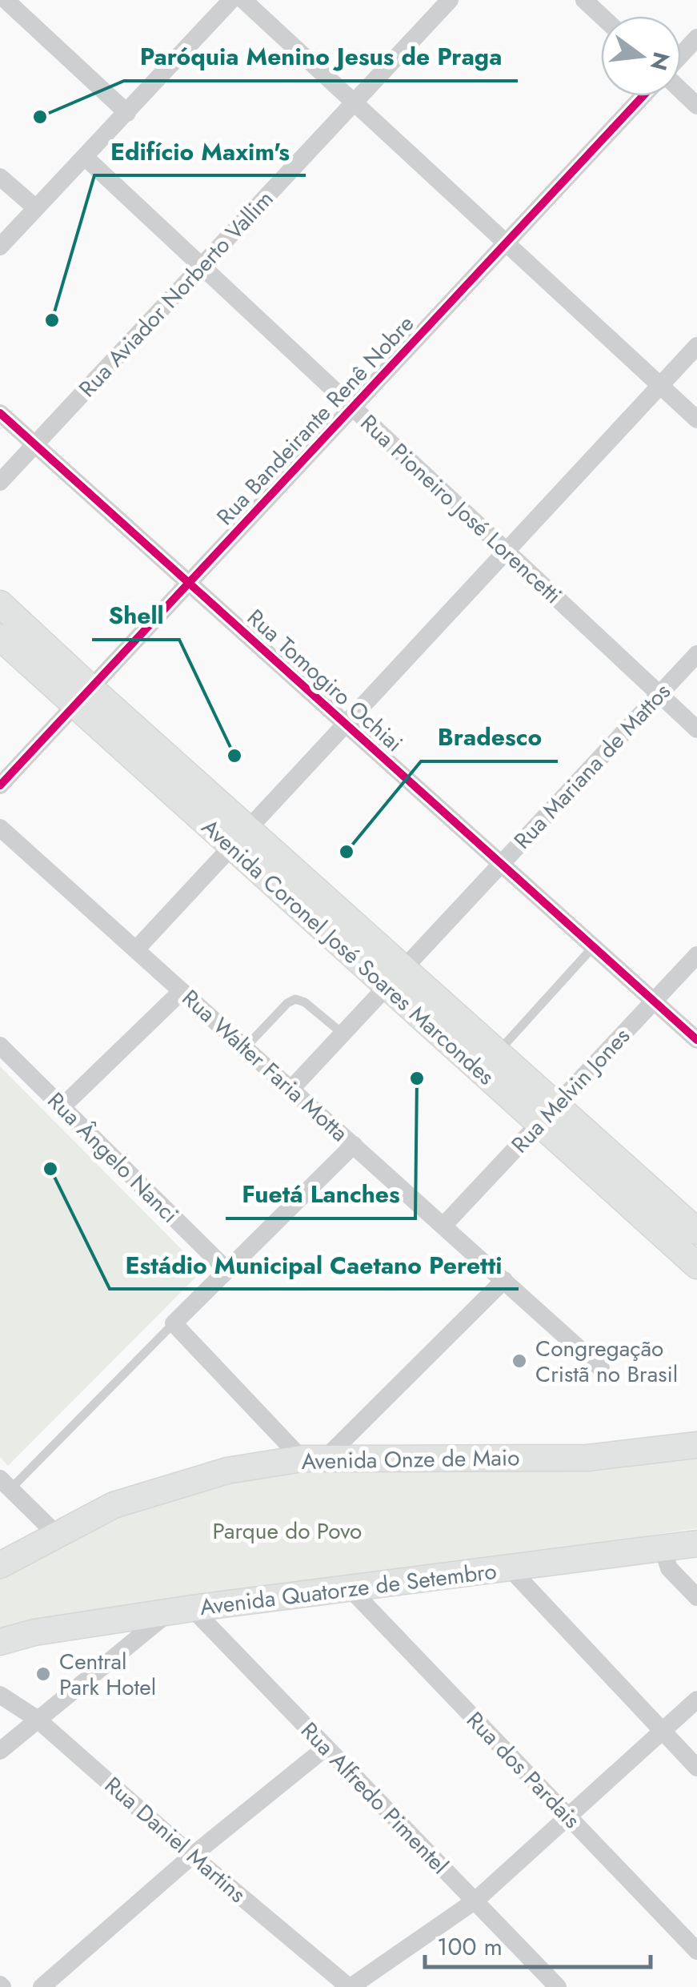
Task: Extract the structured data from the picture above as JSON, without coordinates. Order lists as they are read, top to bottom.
{
  "streets": {
    "main road": ["Avenida Coronel José Soares Marcondes", "Avenida Onze de Maio", "Avenida Quatorze de Setembro"],
    "street": [
      "Rua Aviador Norberto Vallim",
      "Rua Bandeirante Renê Nobre",
      "Rua Pioneiro José Lorencetti",
      "Rua Tomogiro Ochiai",
      "Rua Mariana de Mattos",
      "Rua Walter Faria Motta",
      "Rua Melvin Jones",
      "Rua Ângelo Nanci",
      "Rua dos Pardais",
      "Rua Alfredo Pimentel",
      "Rua Daniel Martins"
    ]
  },
  "crossings": [
    ["Rua Aviador Norberto Vallim", "Rua Pioneiro José Lorencetti"],
    ["Rua Aviador Norberto Vallim", "Rua Tomogiro Ochiai"],
    ["Rua Bandeirante Renê Nobre", "Rua Pioneiro José Lorencetti"],
    ["Rua Bandeirante Renê Nobre", "Rua Tomogiro Ochiai"],
    ["Rua Bandeirante Renê Nobre", "Avenida Coronel José Soares Marcondes"],
    ["Rua Pioneiro José Lorencetti", "Rua Mariana de Mattos"],
    ["Rua Tomogiro Ochiai", "Rua Mariana de Mattos"],
    ["Rua Tomogiro Ochiai", "Rua Melvin Jones"],
    ["Rua Mariana de Mattos", "Avenida Coronel José Soares Marcondes"],
    ["Rua Mariana de Mattos", "Rua Walter Faria Motta"],
    ["Avenida Coronel José Soares Marcondes", "Rua Melvin Jones"],
    ["Rua Walter Faria Motta", "Rua Melvin Jones"],
    ["Avenida Quatorze de Setembro", "Rua dos Pardais"],
    ["Avenida Quatorze de Setembro", "Rua Alfredo Pimentel"]
  ],
  "parks": ["Parque do Povo"],
  "places": [
    "Paróquia Menino Jesus de Praga",
    "Edifício Maxim's",
    "Shell",
    "Bradesco",
    "Fuetá Lanches",
    "Estádio Municipal Caetano Peretti",
    "Congregação Cristã no Brasil",
    "Central Park Hotel"
  ],
  "scale_bar": "100 m",
  "north": "right"
}
